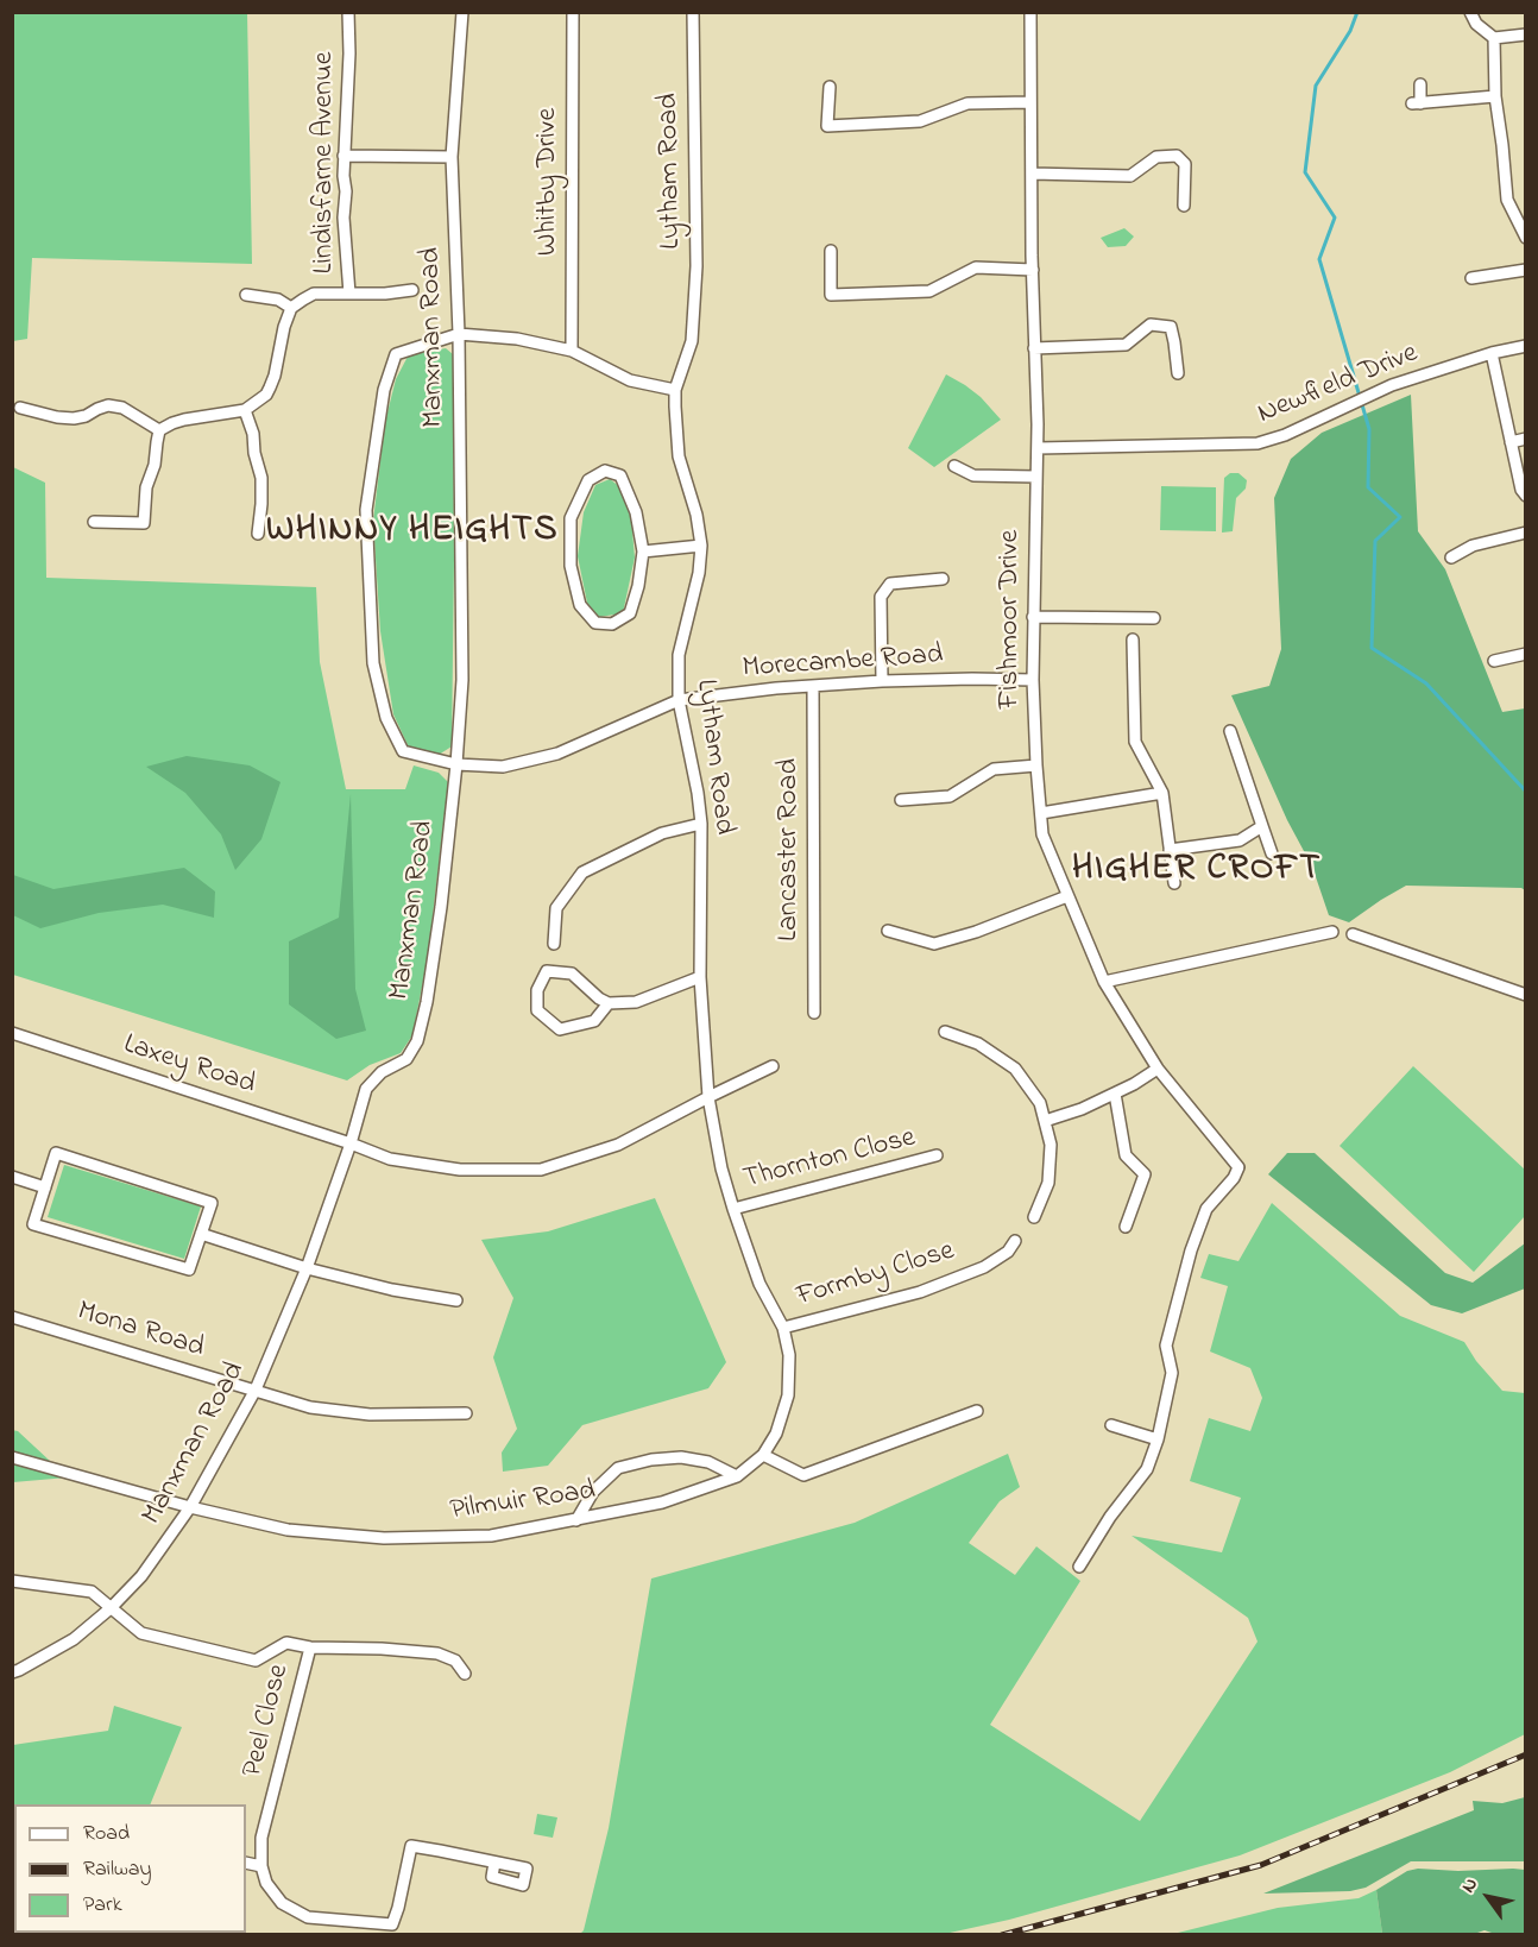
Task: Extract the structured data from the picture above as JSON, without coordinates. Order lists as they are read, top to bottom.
{
  "streets": {
    "street": [
      "Lindisfarne Avenue",
      "Lytham Road",
      "Whitby Drive",
      "Manxman Road",
      "Newfield Drive",
      "Fishmoor Drive",
      "Morecambe Road",
      "Lancaster Road",
      "Laxey Road",
      "Thornton Close",
      "Formby Close",
      "Mona Road",
      "Pilmuir Road",
      "Peel Close"
    ]
  },
  "crossings": [
    ["Lytham Road", "Morecambe Road"],
    ["Lytham Road", "Laxey Road"],
    ["Lytham Road", "Thornton Close"],
    ["Lytham Road", "Formby Close"],
    ["Lytham Road", "Pilmuir Road"],
    ["Manxman Road", "Morecambe Road"],
    ["Manxman Road", "Laxey Road"],
    ["Manxman Road", "Mona Road"],
    ["Manxman Road", "Pilmuir Road"],
    ["Newfield Drive", "Fishmoor Drive"],
    ["Fishmoor Drive", "Morecambe Road"],
    ["Morecambe Road", "Lancaster Road"]
  ],
  "districts": ["WHINNY HEIGHTS", "HIGHER CROFT"],
  "legend": ["Road", "Railway", "Park"],
  "north": "top left"
}
